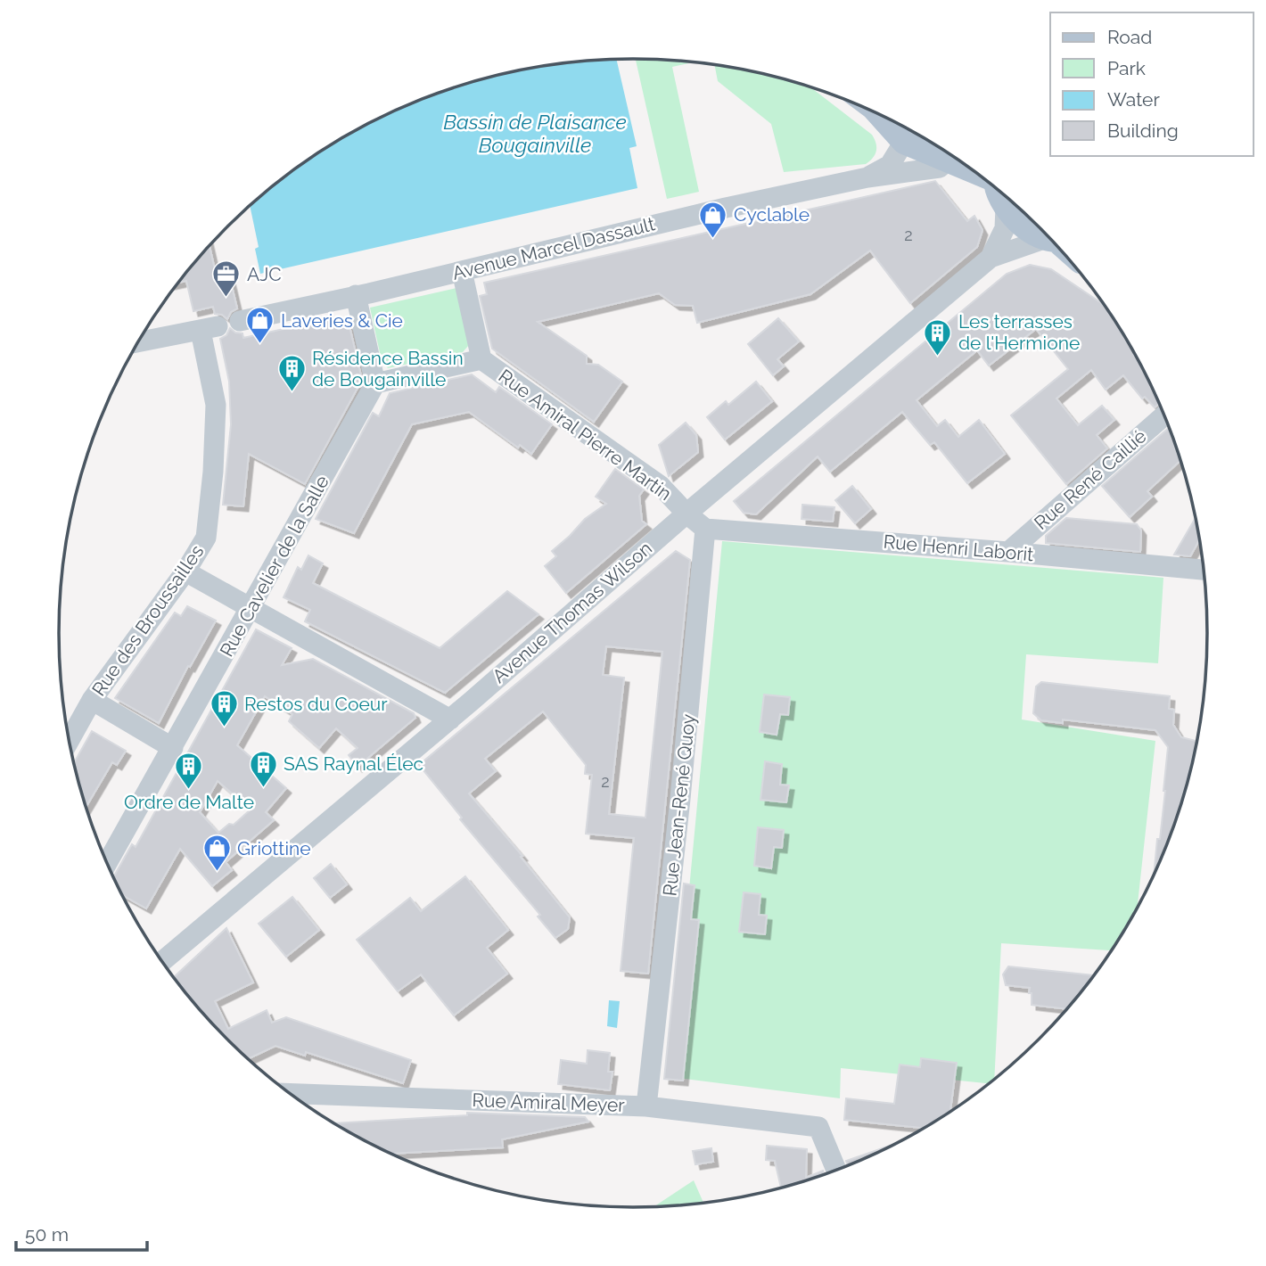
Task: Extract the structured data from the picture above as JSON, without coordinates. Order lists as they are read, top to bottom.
{
  "streets": {
    "street": [
      "Avenue Marcel Dassault",
      "Rue Amiral Pierre Martin",
      "Rue René Caillié",
      "Rue Henri Laborit",
      "Rue Cavelier de la Salle",
      "Avenue Thomas Wilson",
      "Rue des Broussailles",
      "Rue Jean-René Quoy",
      "Rue Amiral Meyer"
    ]
  },
  "crossings": [
    ["Rue Amiral Pierre Martin", "Avenue Thomas Wilson"],
    ["Rue René Caillié", "Rue Henri Laborit"],
    ["Rue Henri Laborit", "Rue Jean-René Quoy"],
    ["Rue Jean-René Quoy", "Rue Amiral Meyer"]
  ],
  "water": ["Bassin de Plaisance Bougainville"],
  "places": {
    "shop": ["Cyclable", "Laveries & Cie", "Griottine"],
    "office": ["AJC"],
    "building": [
      "Les terrasses de l'Hermione",
      "Résidence Bassin de Bougainville",
      "Restos du Coeur",
      "SAS Raynal Élec",
      "Ordre de Malte"
    ]
  },
  "house_numbers": ["2", "2"],
  "legend": [
    "Road",
    "Park",
    "Water",
    "Building"
  ],
  "scale_bar": "50 m"
}
